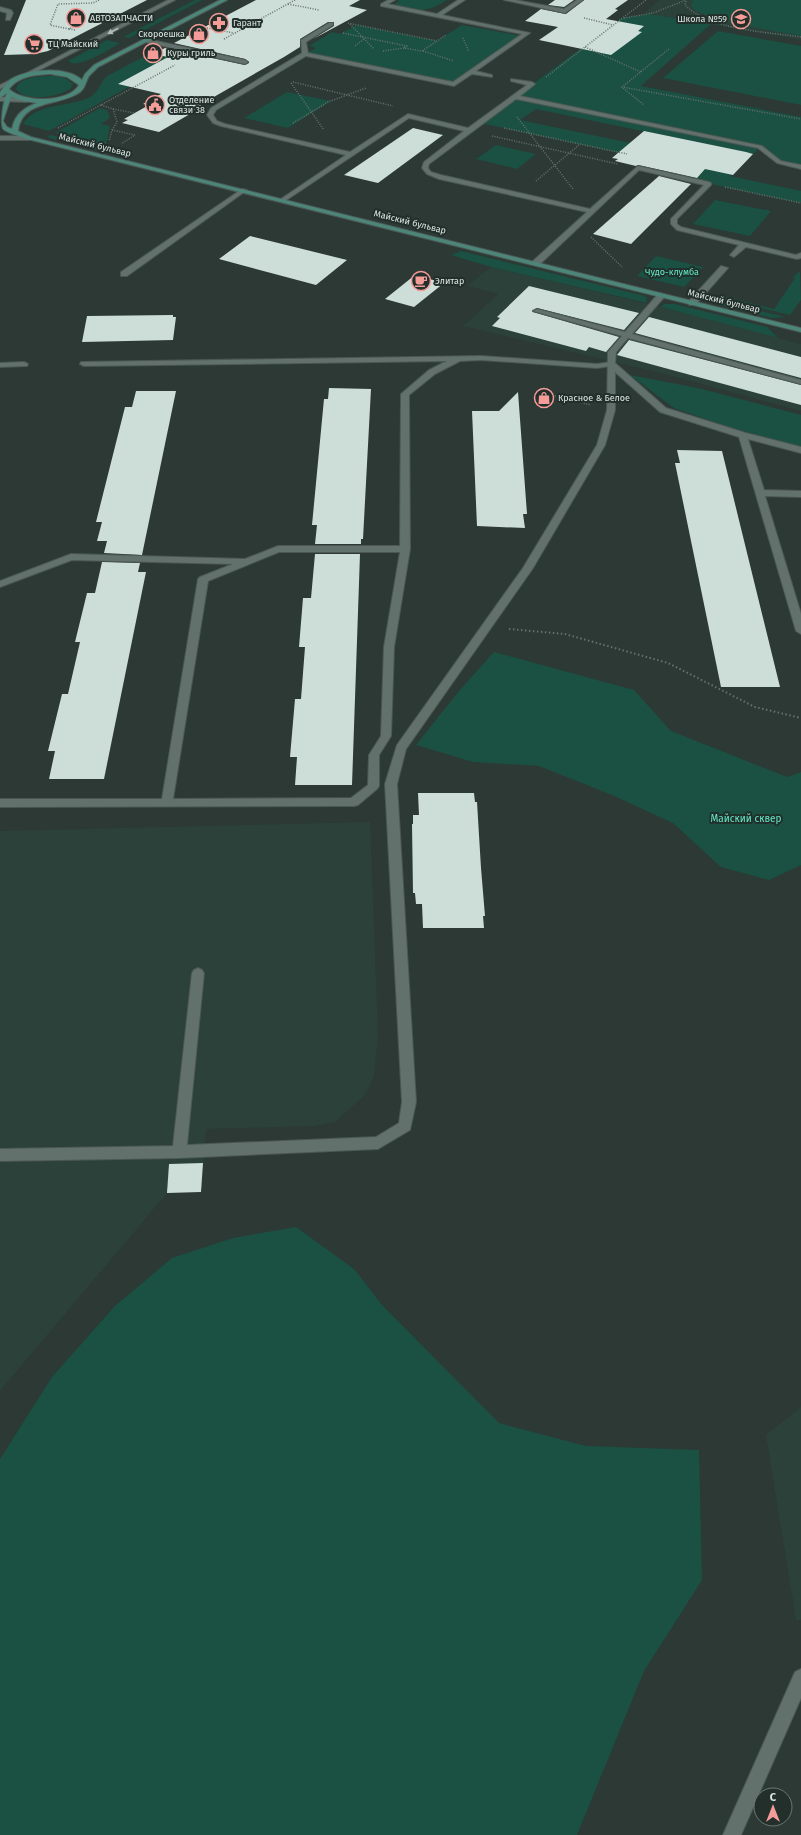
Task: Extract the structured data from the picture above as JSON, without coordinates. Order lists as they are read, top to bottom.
{
  "streets": {
    "main road": ["Майский бульвар"]
  },
  "parks": ["Чудо-клумба", "Майский сквер"],
  "places": {
    "shop": [
      "АВТОЗАПЧАСТИ",
      "Скороешка",
      "Куры гриль",
      "Красное & Белое"
    ],
    "school or university": ["Школа №59"],
    "pharmacy": ["Гарант"],
    "supermarket": ["ТЦ Майский"],
    "public building": ["Отделение связи 38"],
    "cafe": ["Элитар"]
  },
  "north": "top"
}
